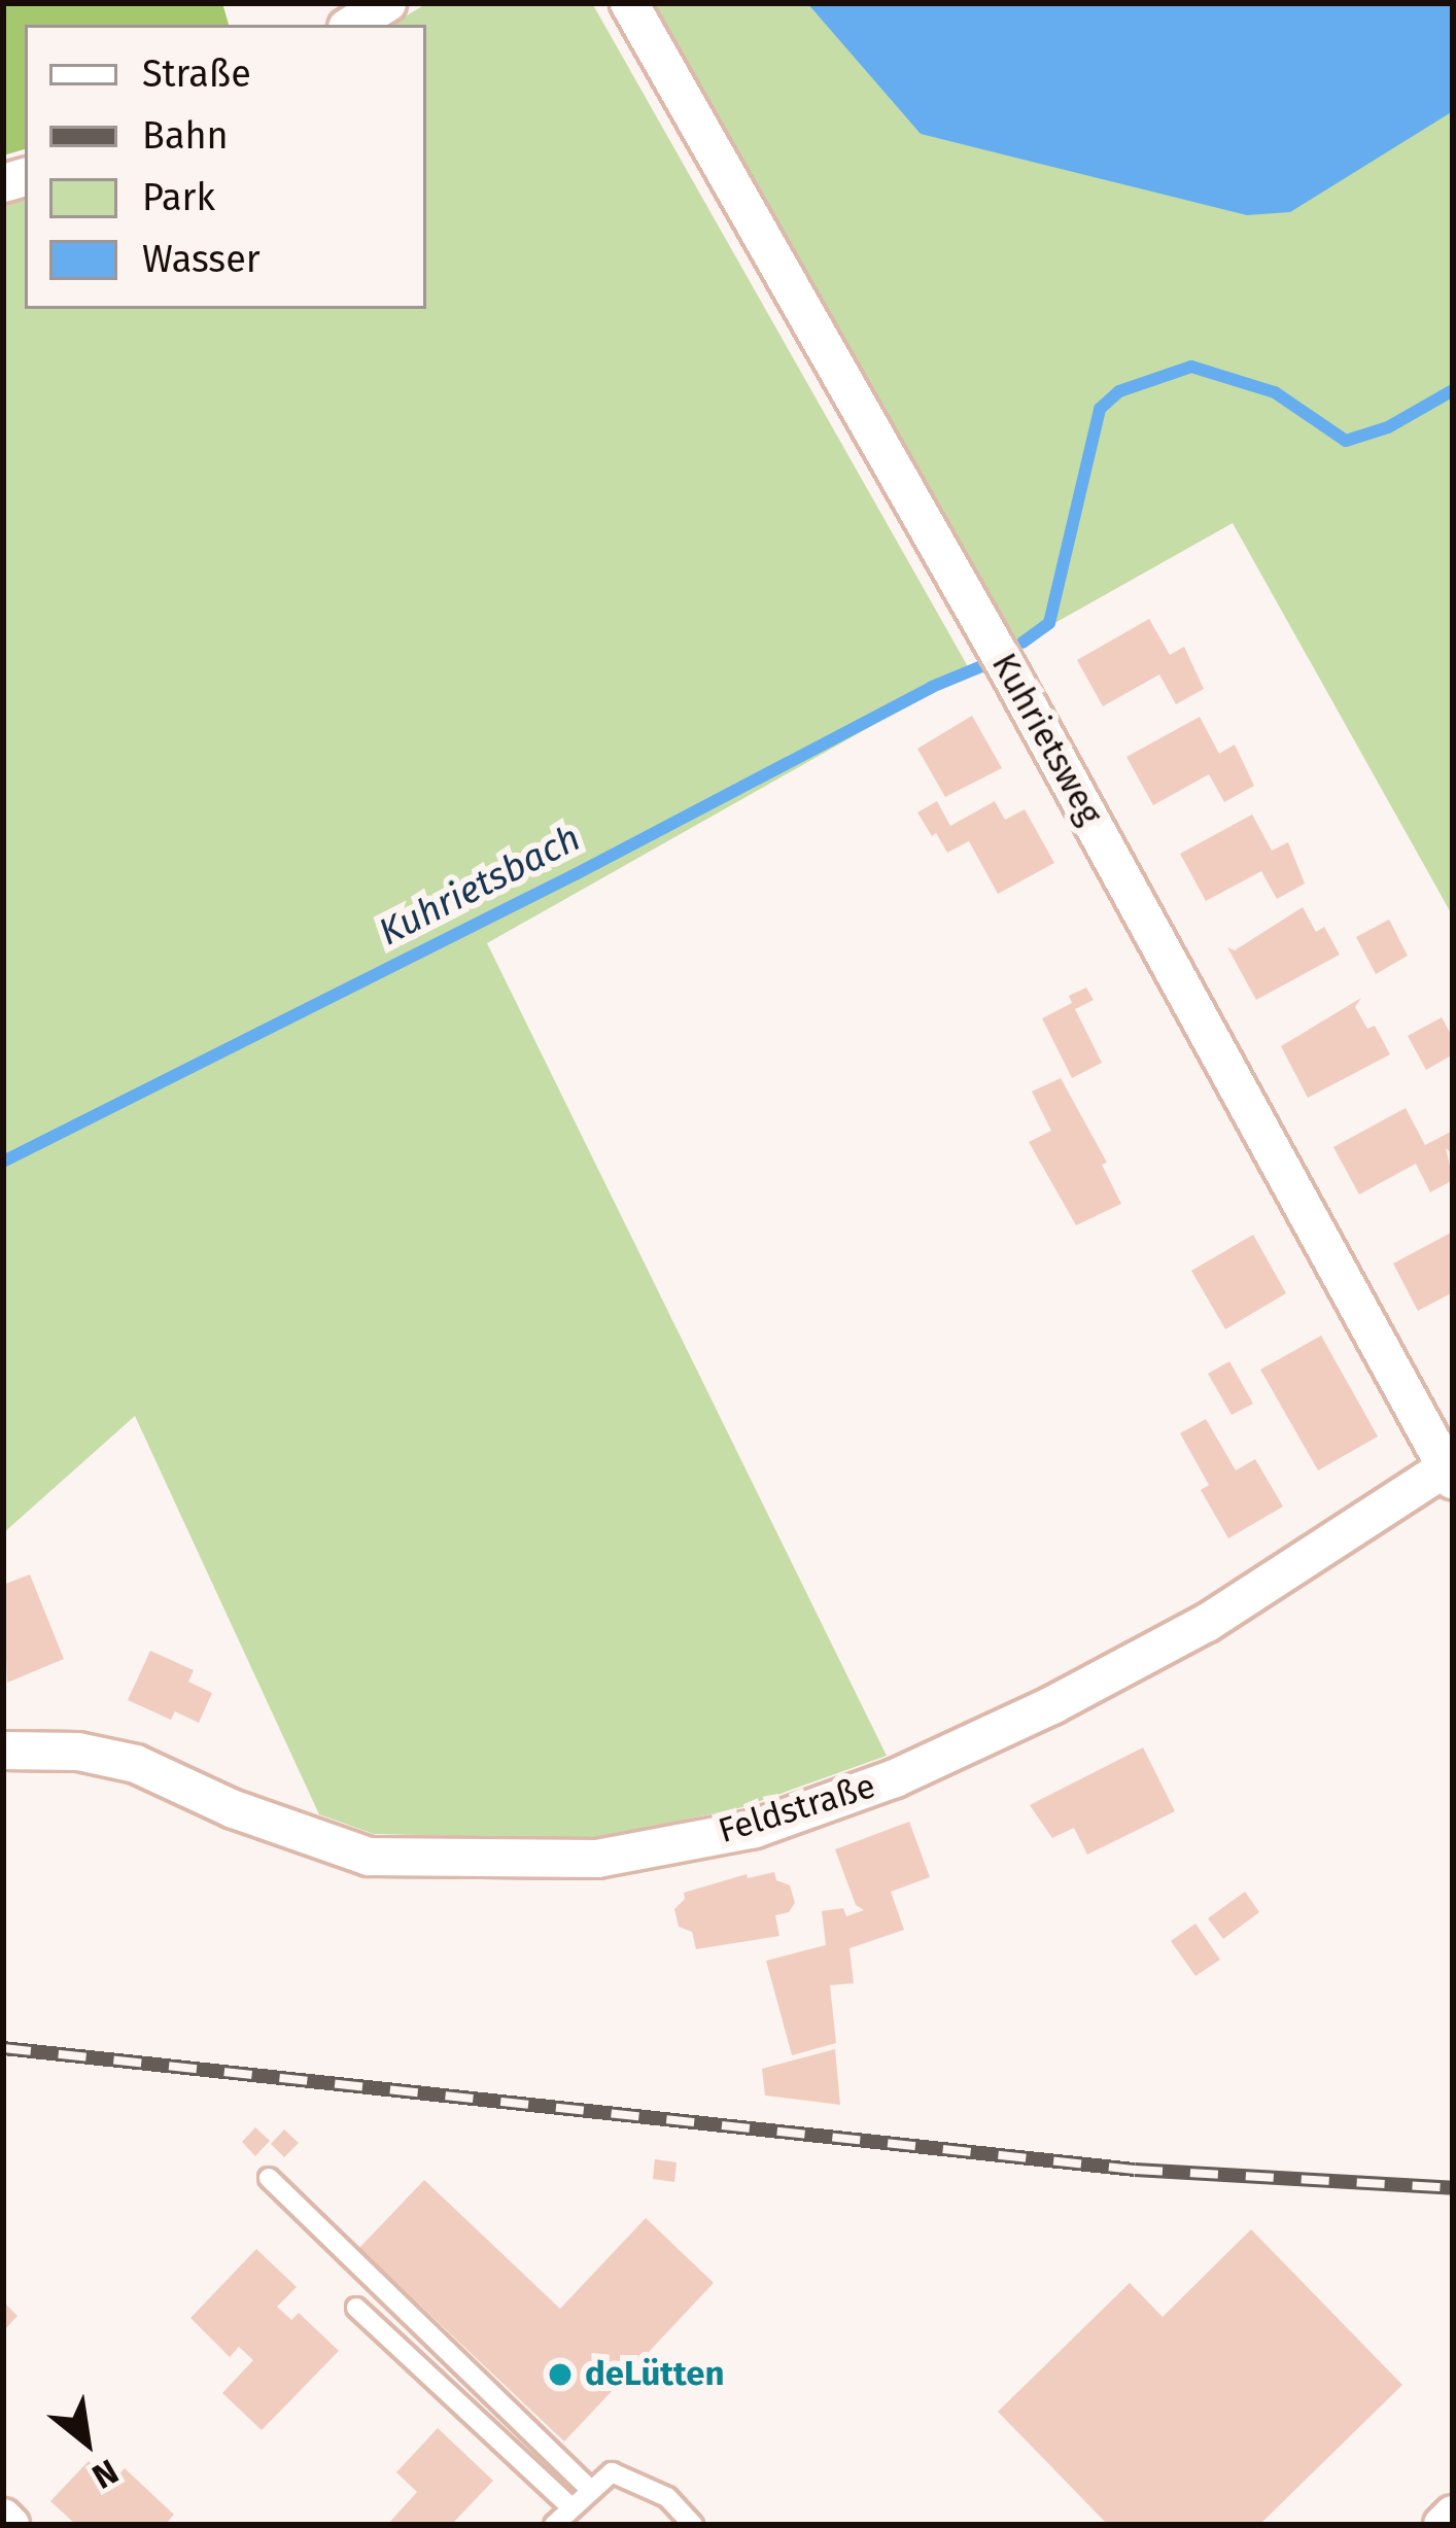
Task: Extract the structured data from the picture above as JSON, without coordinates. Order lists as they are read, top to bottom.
{
  "streets": {
    "street": ["Kuhrietsweg", "Feldstraße"]
  },
  "crossings": [
    ["Kuhrietsweg", "Feldstraße"]
  ],
  "water": ["Kuhrietsbach"],
  "places": ["deLütten"],
  "legend": [
    "Straße",
    "Bahn",
    "Park",
    "Wasser"
  ],
  "north": "bottom right"
}
